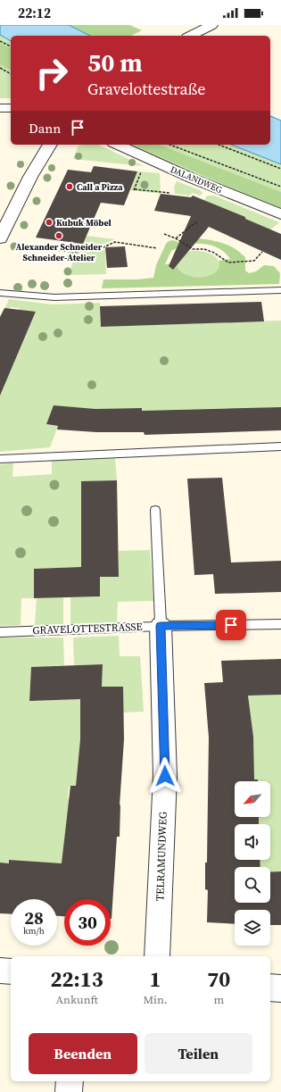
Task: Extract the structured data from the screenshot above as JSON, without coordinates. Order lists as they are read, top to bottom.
{
  "streets": {
    "street": ["DALANDWEG", "TELRAMUNDWEG"],
    "lane": ["GRAVELOTTESTRASSE"]
  },
  "crossings": [
    ["GRAVELOTTESTRASSE", "TELRAMUNDWEG"]
  ],
  "places": ["Call a Pizza", "Kubuk Möbel", "Alexander Schneider Schneider-Atelier"],
  "north": "bottom left",
  "page": {
    "status": "22:12",
    "turn": ["50 m", "Gravelottestraße"],
    "then": "Dann",
    "speed": "28 km/h",
    "limit": "30",
    "eta": [
      "22:13",
      "Ankunft",
      "1",
      "Min.",
      "70",
      "m"
    ],
    "buttons": ["Beenden", "Teilen"]
  }
}
